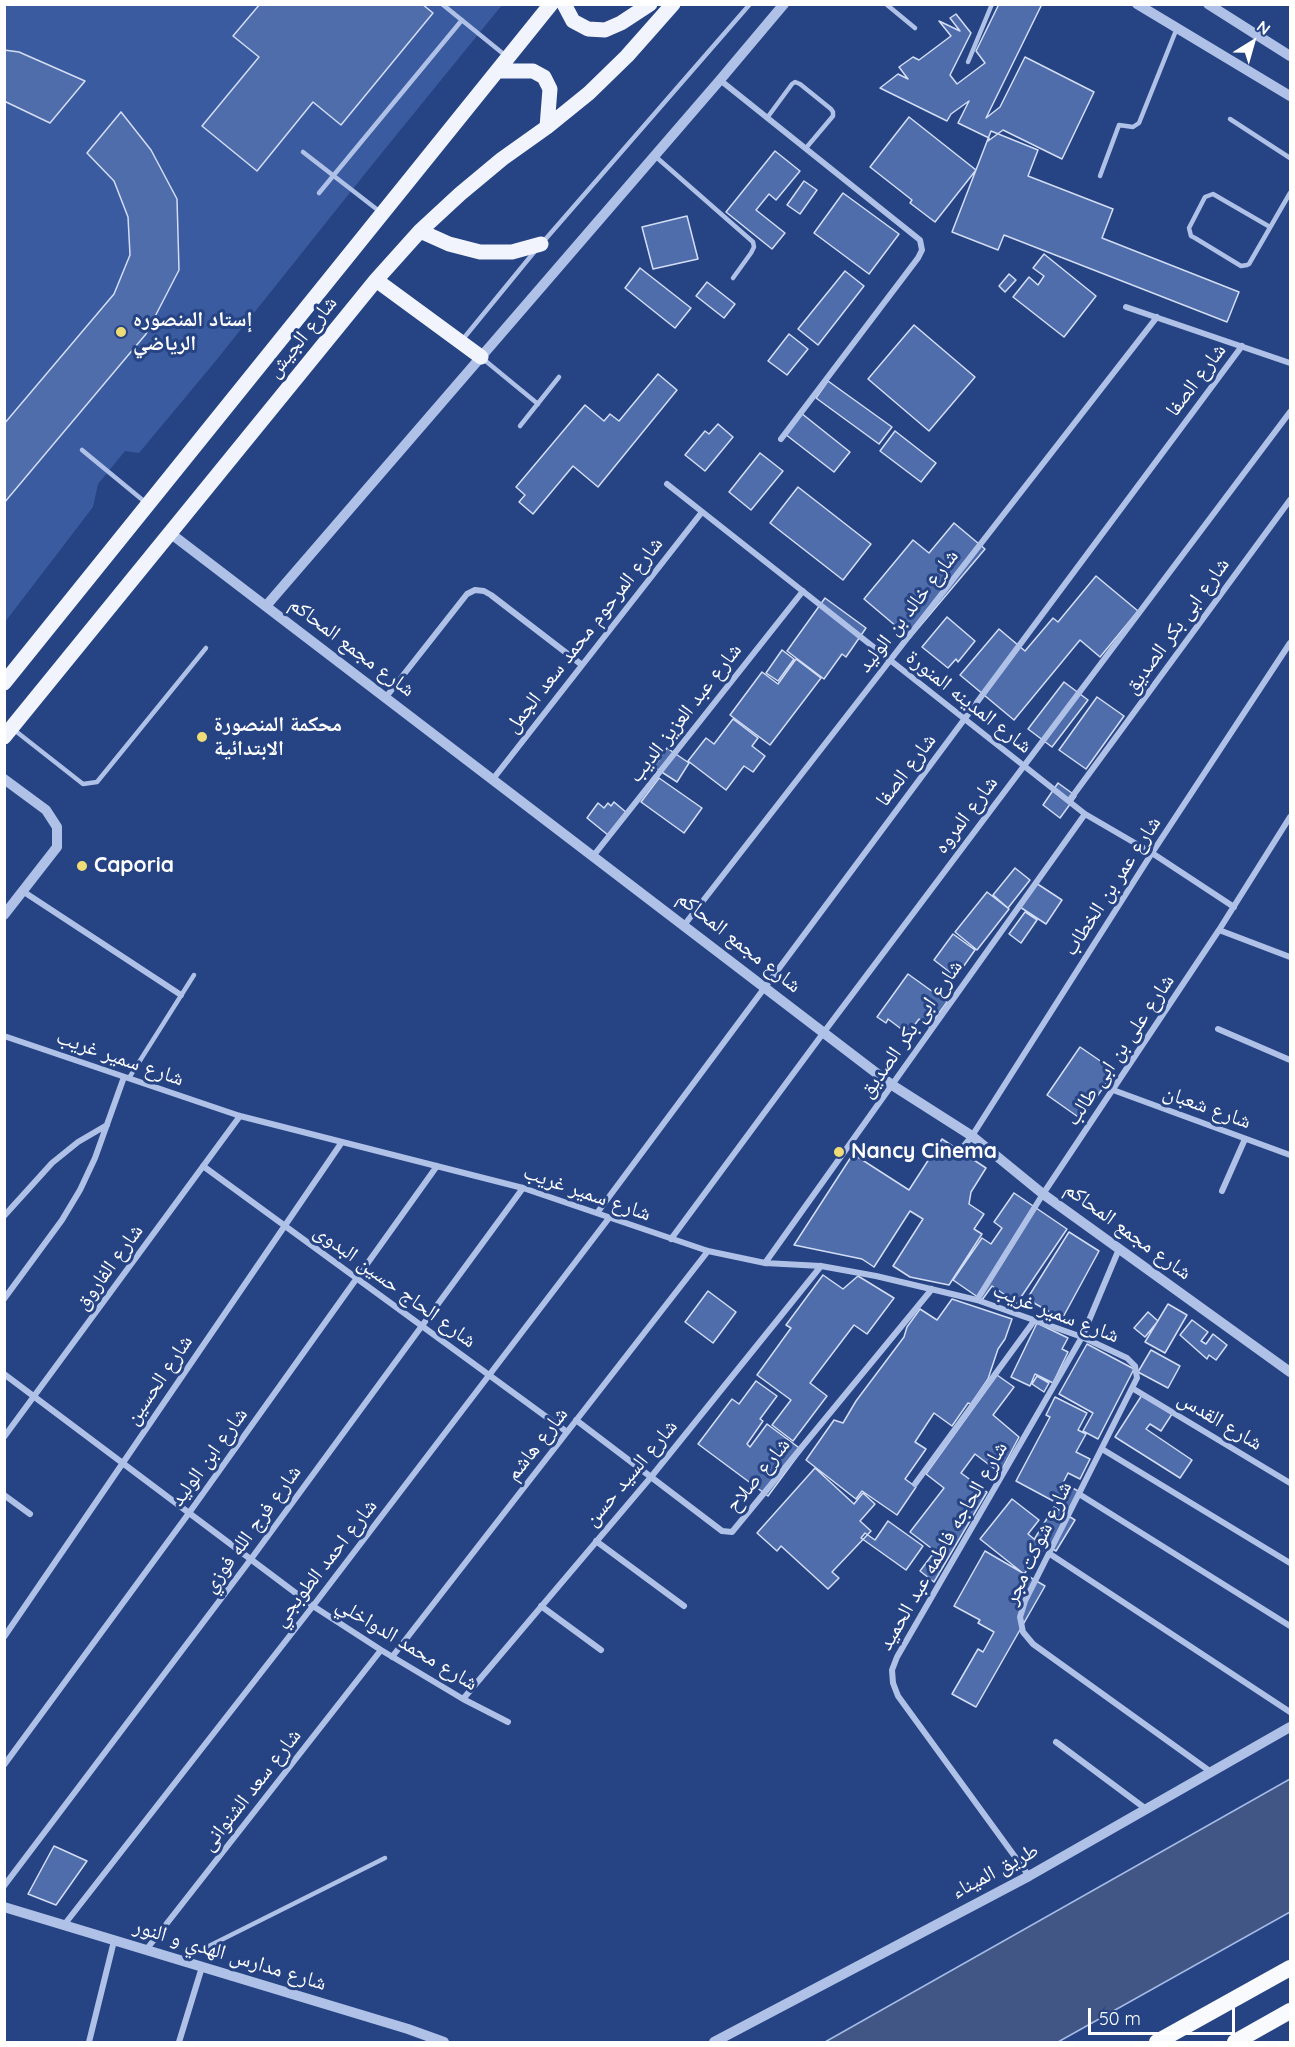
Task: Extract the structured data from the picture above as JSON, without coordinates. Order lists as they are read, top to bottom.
{
  "streets": {
    "main road": ["شارع الجيش"],
    "street": [
      "شارع الصفا",
      "شارع خالد بن الوليد",
      "شارع ابى بكر الصديق",
      "شارع المرحوم محمد سعد الجمل",
      "شارع مجمع المحاكم",
      "شارع المدينه المنورة",
      "شارع عبد العزيز الديب",
      "شارع المروه",
      "شارع عمر بن الخطاب",
      "شارع على بن ابى طالب",
      "شارع سمير غريب",
      "شارع شعبان",
      "شارع الفاروق",
      "شارع الحاج حسين البدوى",
      "شارع الحسين",
      "شارع القدس",
      "شارع هاشم",
      "شارع ابن الوليد",
      "شارع السيد حسن",
      "شارع صلاح",
      "شارع فرج الله فوزي",
      "شارع شوكت مجر",
      "شارع الحاجه فاطمه عبد الحميد",
      "شارع احمد الطوبجي",
      "شارع محمد الدواخلي",
      "شارع سعد الشنوانى",
      "طريق الميناء",
      "شارع مدارس الهدي و النور"
    ]
  },
  "crossings": [
    ["شارع الجيش", "شارع مجمع المحاكم"],
    ["شارع الصفا", "شارع مجمع المحاكم"],
    ["شارع الصفا", "شارع المدينه المنورة"],
    ["شارع الصفا", "شارع سمير غريب"],
    ["شارع خالد بن الوليد", "شارع مجمع المحاكم"],
    ["شارع خالد بن الوليد", "شارع المدينه المنورة"],
    ["شارع ابى بكر الصديق", "شارع مجمع المحاكم"],
    ["شارع ابى بكر الصديق", "شارع المدينه المنورة"],
    ["شارع ابى بكر الصديق", "شارع سمير غريب"],
    ["شارع المرحوم محمد سعد الجمل", "شارع مجمع المحاكم"],
    ["شارع المرحوم محمد سعد الجمل", "شارع المدينه المنورة"],
    ["شارع مجمع المحاكم", "شارع عبد العزيز الديب"],
    ["شارع مجمع المحاكم", "شارع المروه"],
    ["شارع مجمع المحاكم", "شارع عمر بن الخطاب"],
    ["شارع مجمع المحاكم", "شارع على بن ابى طالب"],
    ["شارع مجمع المحاكم", "شارع الحاجه فاطمه عبد الحميد"],
    ["شارع المدينه المنورة", "شارع عبد العزيز الديب"],
    ["شارع المدينه المنورة", "شارع المروه"],
    ["شارع المدينه المنورة", "شارع عمر بن الخطاب"],
    ["شارع المدينه المنورة", "شارع على بن ابى طالب"],
    ["شارع المروه", "شارع سمير غريب"],
    ["شارع على بن ابى طالب", "شارع سمير غريب"],
    ["شارع على بن ابى طالب", "شارع شعبان"],
    ["شارع سمير غريب", "شارع الفاروق"],
    ["شارع سمير غريب", "شارع الحسين"],
    ["شارع سمير غريب", "شارع القدس"],
    ["شارع سمير غريب", "شارع هاشم"],
    ["شارع سمير غريب", "شارع ابن الوليد"],
    ["شارع سمير غريب", "شارع السيد حسن"],
    ["شارع سمير غريب", "شارع صلاح"],
    ["شارع سمير غريب", "شارع فرج الله فوزي"],
    ["شارع سمير غريب", "شارع شوكت مجر"],
    ["شارع سمير غريب", "شارع الحاجه فاطمه عبد الحميد"],
    ["شارع سمير غريب", "شارع احمد الطوبجي"],
    ["شارع الفاروق", "شارع الحاج حسين البدوى"],
    ["شارع الفاروق", "شارع محمد الدواخلي"],
    ["شارع الحاج حسين البدوى", "شارع الحسين"],
    ["شارع الحاج حسين البدوى", "شارع هاشم"],
    ["شارع الحاج حسين البدوى", "شارع ابن الوليد"],
    ["شارع الحاج حسين البدوى", "شارع فرج الله فوزي"],
    ["شارع الحاج حسين البدوى", "شارع احمد الطوبجي"],
    ["شارع الحسين", "شارع محمد الدواخلي"],
    ["شارع القدس", "شارع شوكت مجر"],
    ["شارع هاشم", "شارع صلاح"],
    ["شارع هاشم", "شارع محمد الدواخلي"],
    ["شارع ابن الوليد", "شارع محمد الدواخلي"],
    ["شارع السيد حسن", "شارع صلاح"],
    ["شارع السيد حسن", "شارع محمد الدواخلي"],
    ["شارع فرج الله فوزي", "شارع محمد الدواخلي"],
    ["شارع شوكت مجر", "طريق الميناء"],
    ["شارع الحاجه فاطمه عبد الحميد", "طريق الميناء"],
    ["شارع احمد الطوبجي", "شارع محمد الدواخلي"],
    ["شارع احمد الطوبجي", "شارع مدارس الهدي و النور"],
    ["شارع محمد الدواخلي", "شارع سعد الشنوانى"],
    ["شارع سعد الشنوانى", "شارع مدارس الهدي و النور"]
  ],
  "places": [
    "إستاد المنصوره الرياضي",
    "محكمة المنصورة الابتدائية",
    "Caporia",
    "Nancy Cinema"
  ],
  "scale_bar": "50 m",
  "north": "top right"
}
